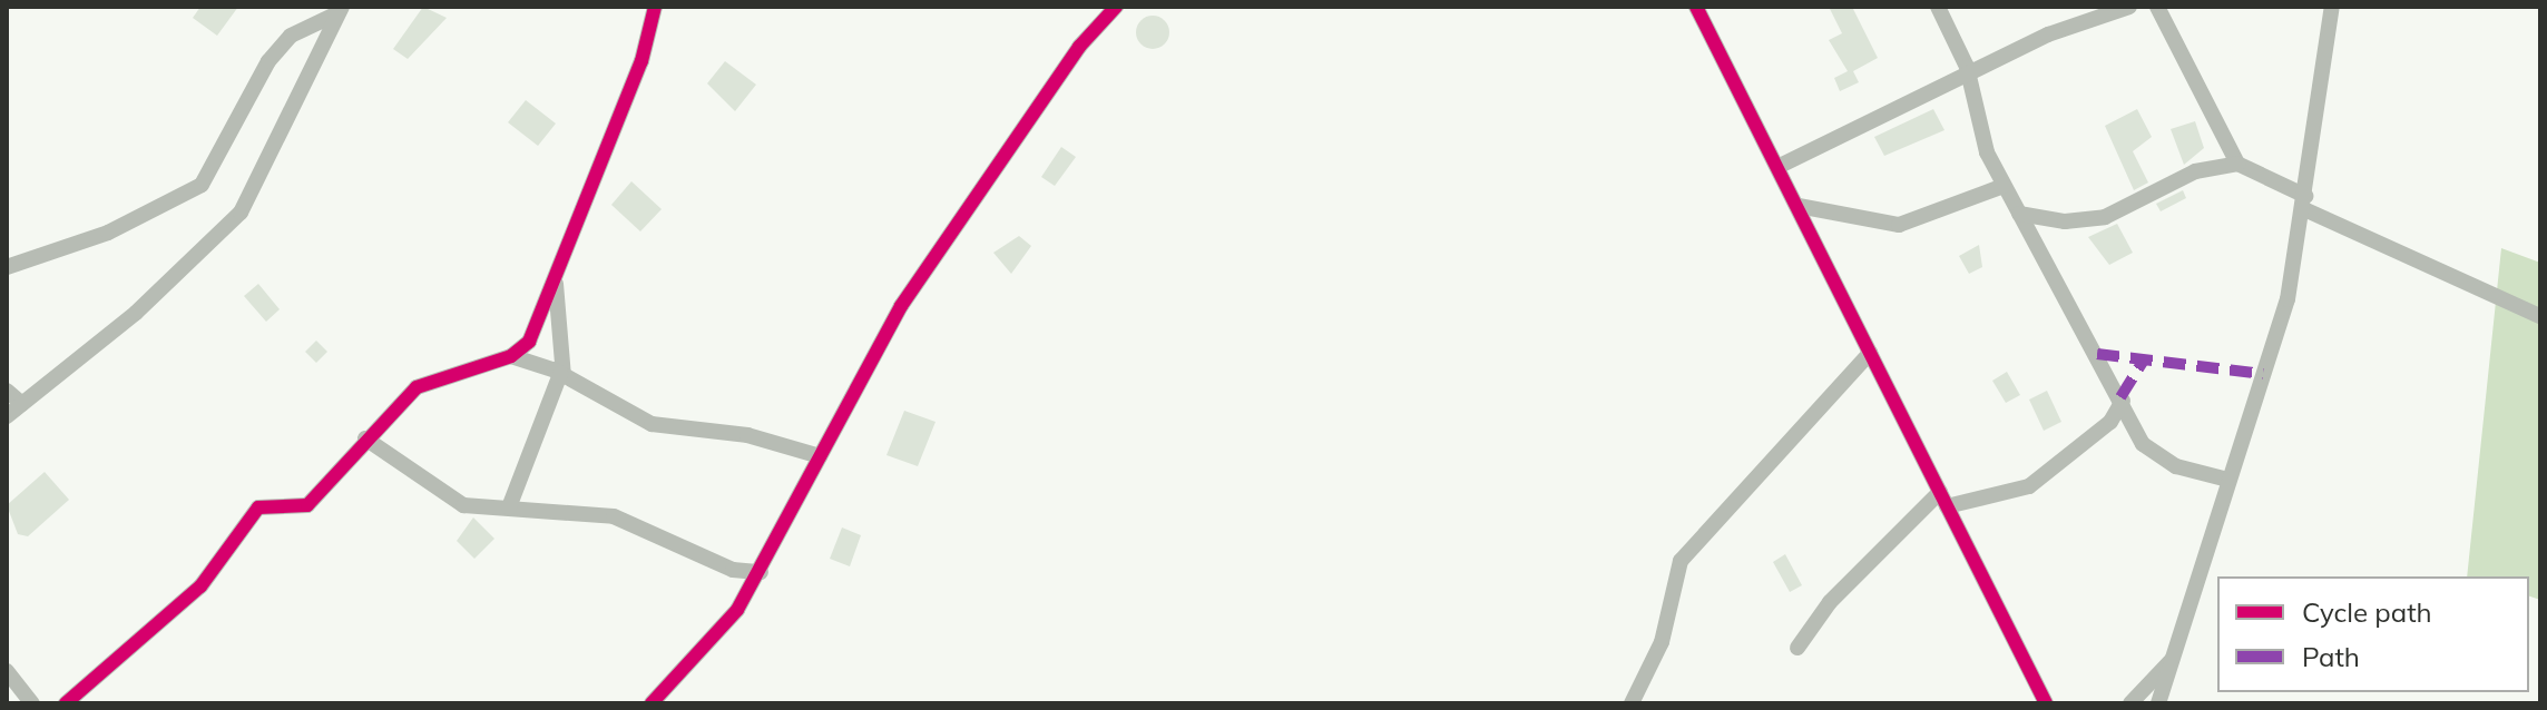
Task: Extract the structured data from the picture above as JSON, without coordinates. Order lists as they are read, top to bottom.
{
  "legend": ["Cycle path", "Path"]
}
